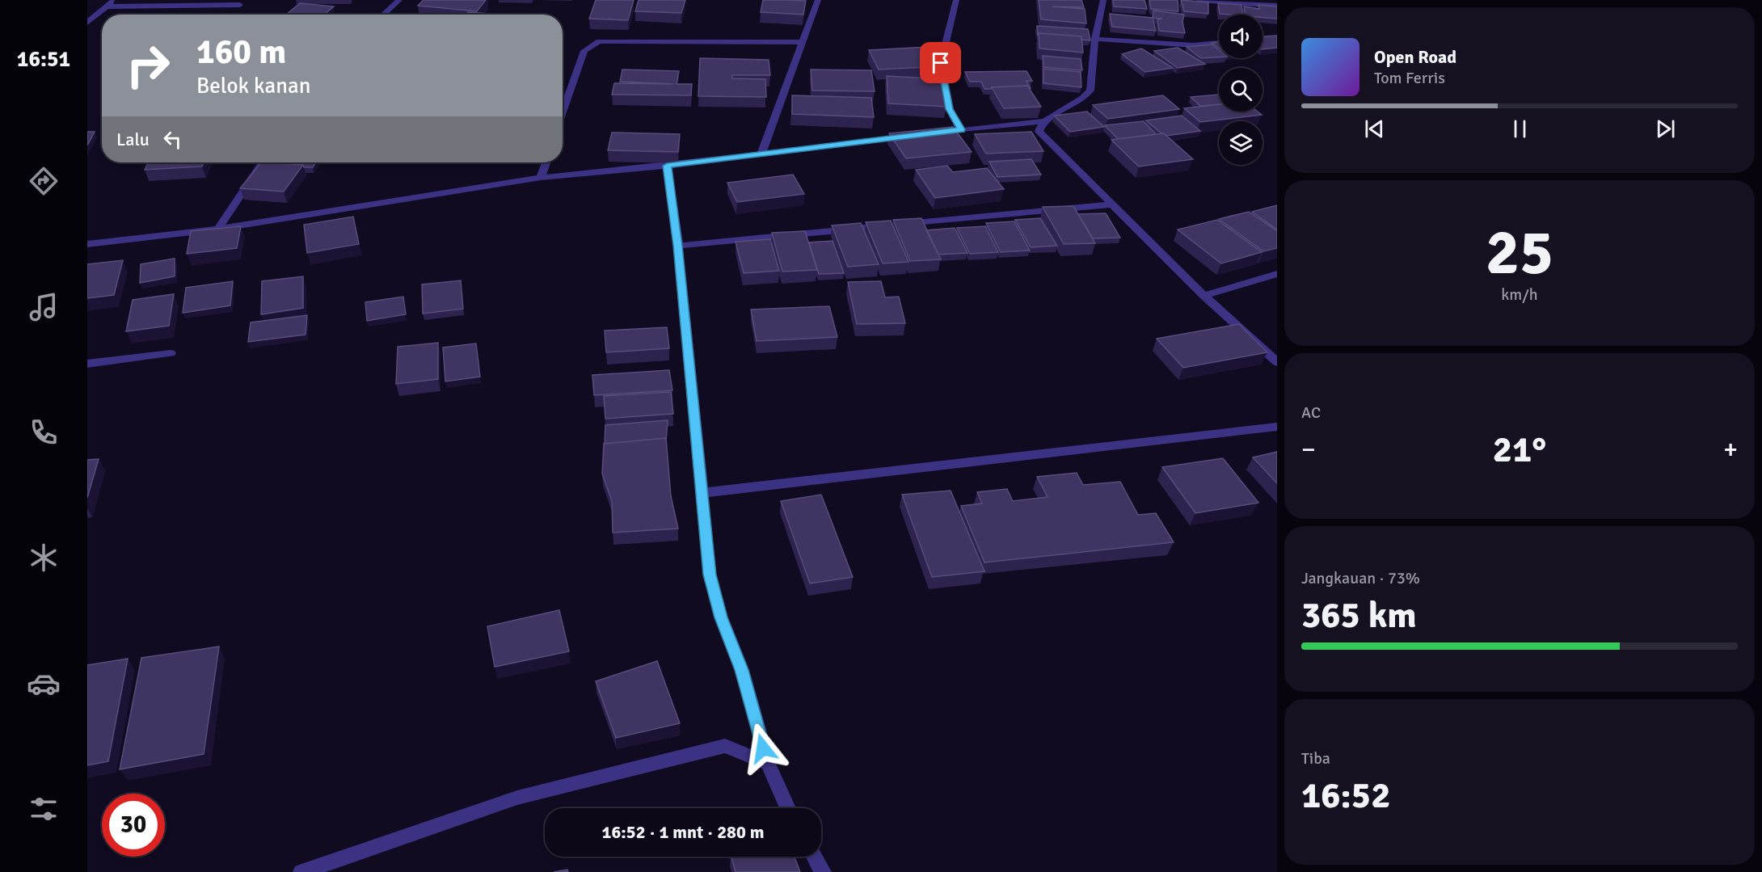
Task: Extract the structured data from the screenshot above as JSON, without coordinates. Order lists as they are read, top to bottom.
{
  "page": {
    "tabs": "16:51",
    "turn": ["160 m", "Belok kanan"],
    "song": ["Open Road", "Tom Ferris"],
    "then": "Lalu",
    "tile": [
      ["25", "km/h"],
      "AC",
      ["Jangkauan · 73%", "365 km"],
      ["Tiba", "16:52"]
    ],
    "heat": ["−", "21°", "+"],
    "limit": "30",
    "trip": "16:52 · 1 mnt · 280 m"
  }
}
